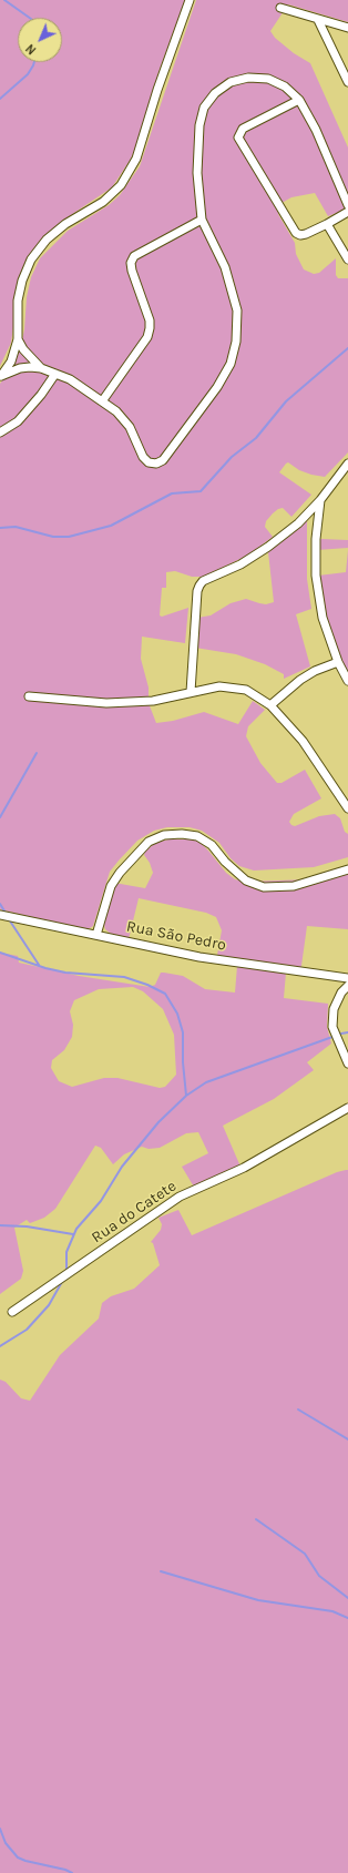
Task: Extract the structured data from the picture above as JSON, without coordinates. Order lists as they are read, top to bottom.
{
  "streets": {
    "street": ["Rua São Pedro", "Rua do Catete"]
  },
  "north": "bottom left"
}
